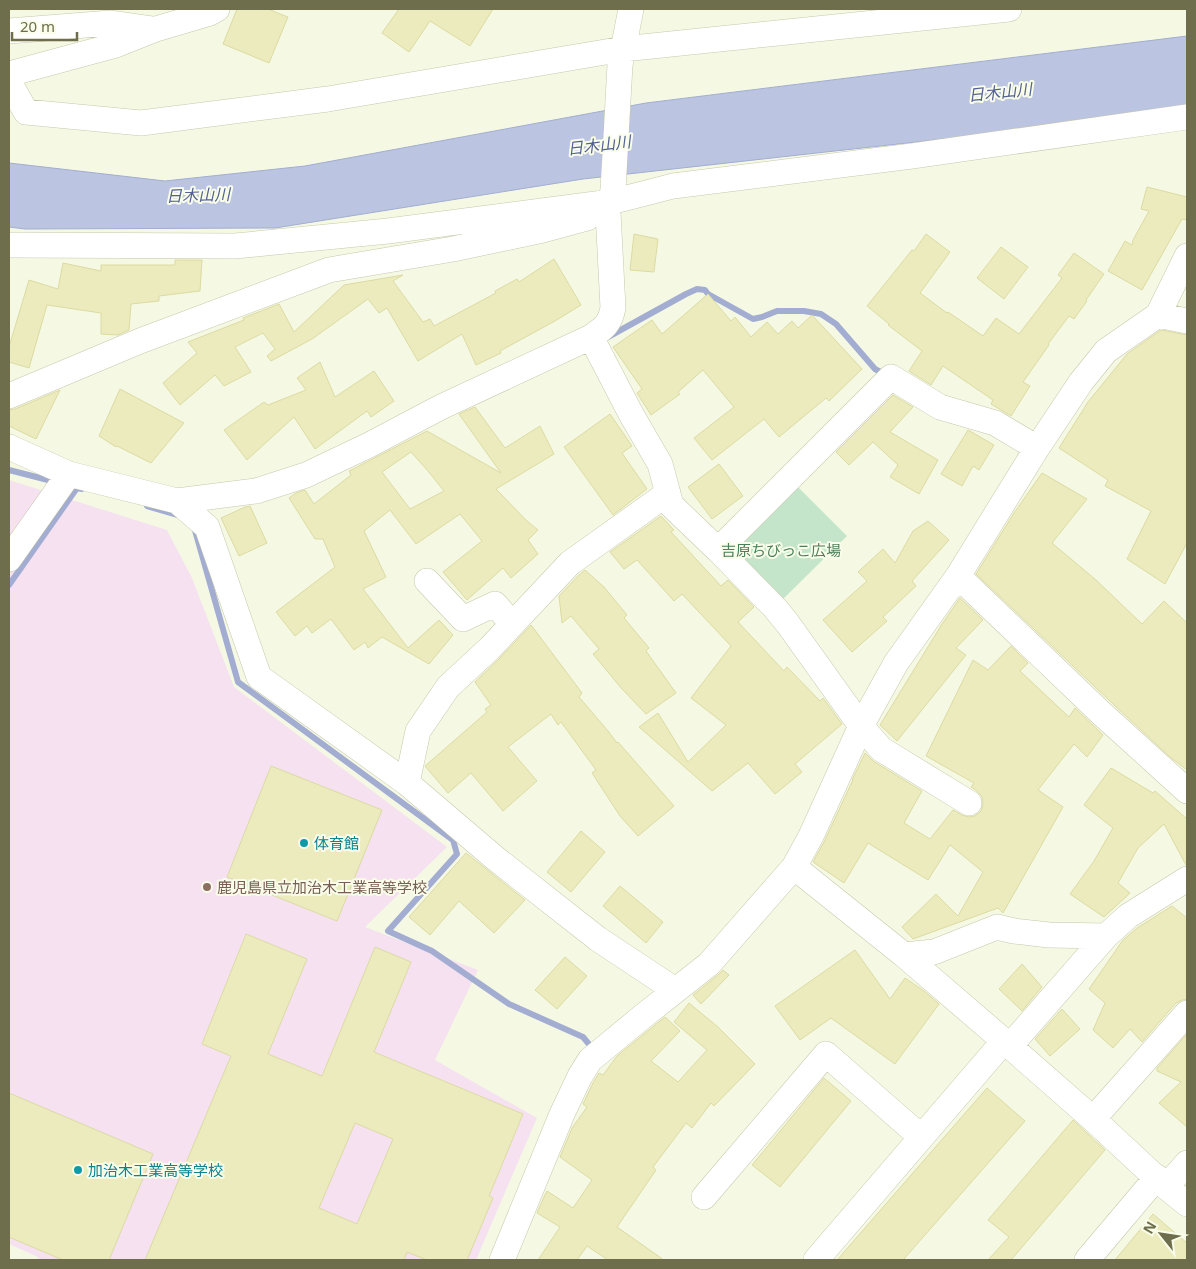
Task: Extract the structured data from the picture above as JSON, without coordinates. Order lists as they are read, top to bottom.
{
  "water": ["日木山川"],
  "parks": ["吉原ちびっこ広場"],
  "places": ["体育館", "鹿児島県立加治木工業高等学校", "加治木工業高等学校"],
  "scale_bar": "20 m",
  "north": "top left"
}
